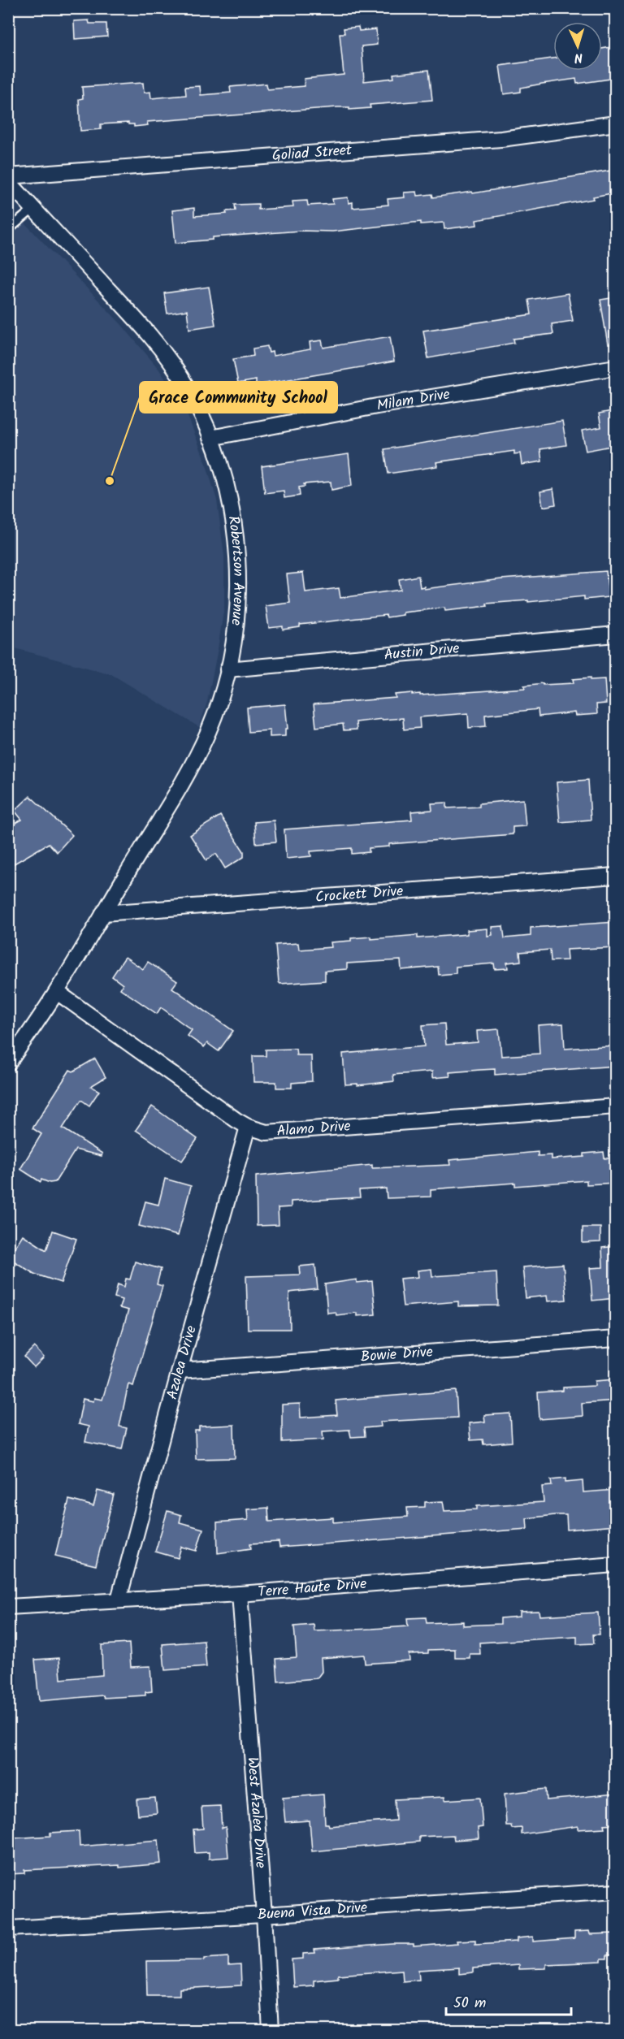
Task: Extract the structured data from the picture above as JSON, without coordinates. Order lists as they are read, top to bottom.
{
  "streets": {
    "street": [
      "Goliad Street",
      "Milam Drive",
      "Robertson Avenue",
      "Austin Drive",
      "Crockett Drive",
      "Alamo Drive",
      "Bowie Drive",
      "Azalea Drive",
      "Terre Haute Drive",
      "West Azalea Drive",
      "Buena Vista Drive"
    ]
  },
  "crossings": [
    ["Milam Drive", "Robertson Avenue"],
    ["Robertson Avenue", "Austin Drive"],
    ["Robertson Avenue", "Crockett Drive"],
    ["Robertson Avenue", "Alamo Drive"],
    ["Alamo Drive", "Azalea Drive"],
    ["Bowie Drive", "Azalea Drive"],
    ["Azalea Drive", "Terre Haute Drive"],
    ["Terre Haute Drive", "West Azalea Drive"],
    ["West Azalea Drive", "Buena Vista Drive"]
  ],
  "places": ["Grace Community School"],
  "scale_bar": "50 m",
  "north": "bottom"
}
